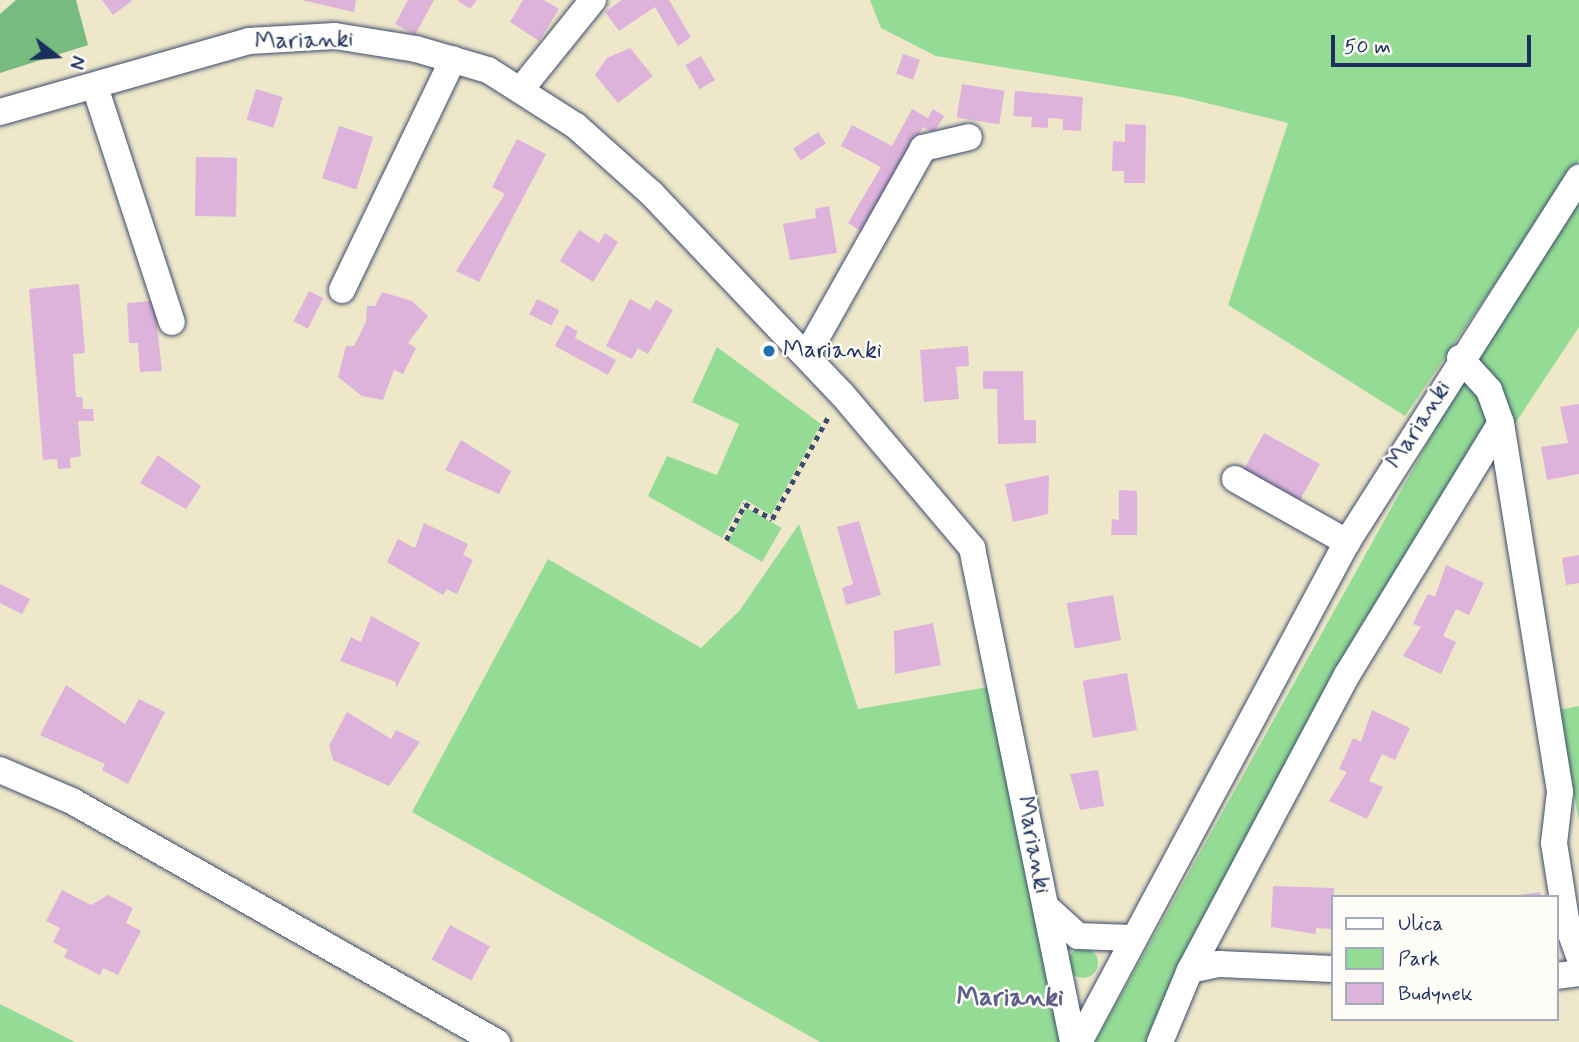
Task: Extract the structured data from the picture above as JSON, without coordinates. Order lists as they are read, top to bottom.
{
  "streets": {
    "street": ["Marianki"]
  },
  "districts": ["Marianki"],
  "places": ["Marianki"],
  "legend": ["Ulica", "Park", "Budynek"],
  "scale_bar": "50 m",
  "north": "right"
}
